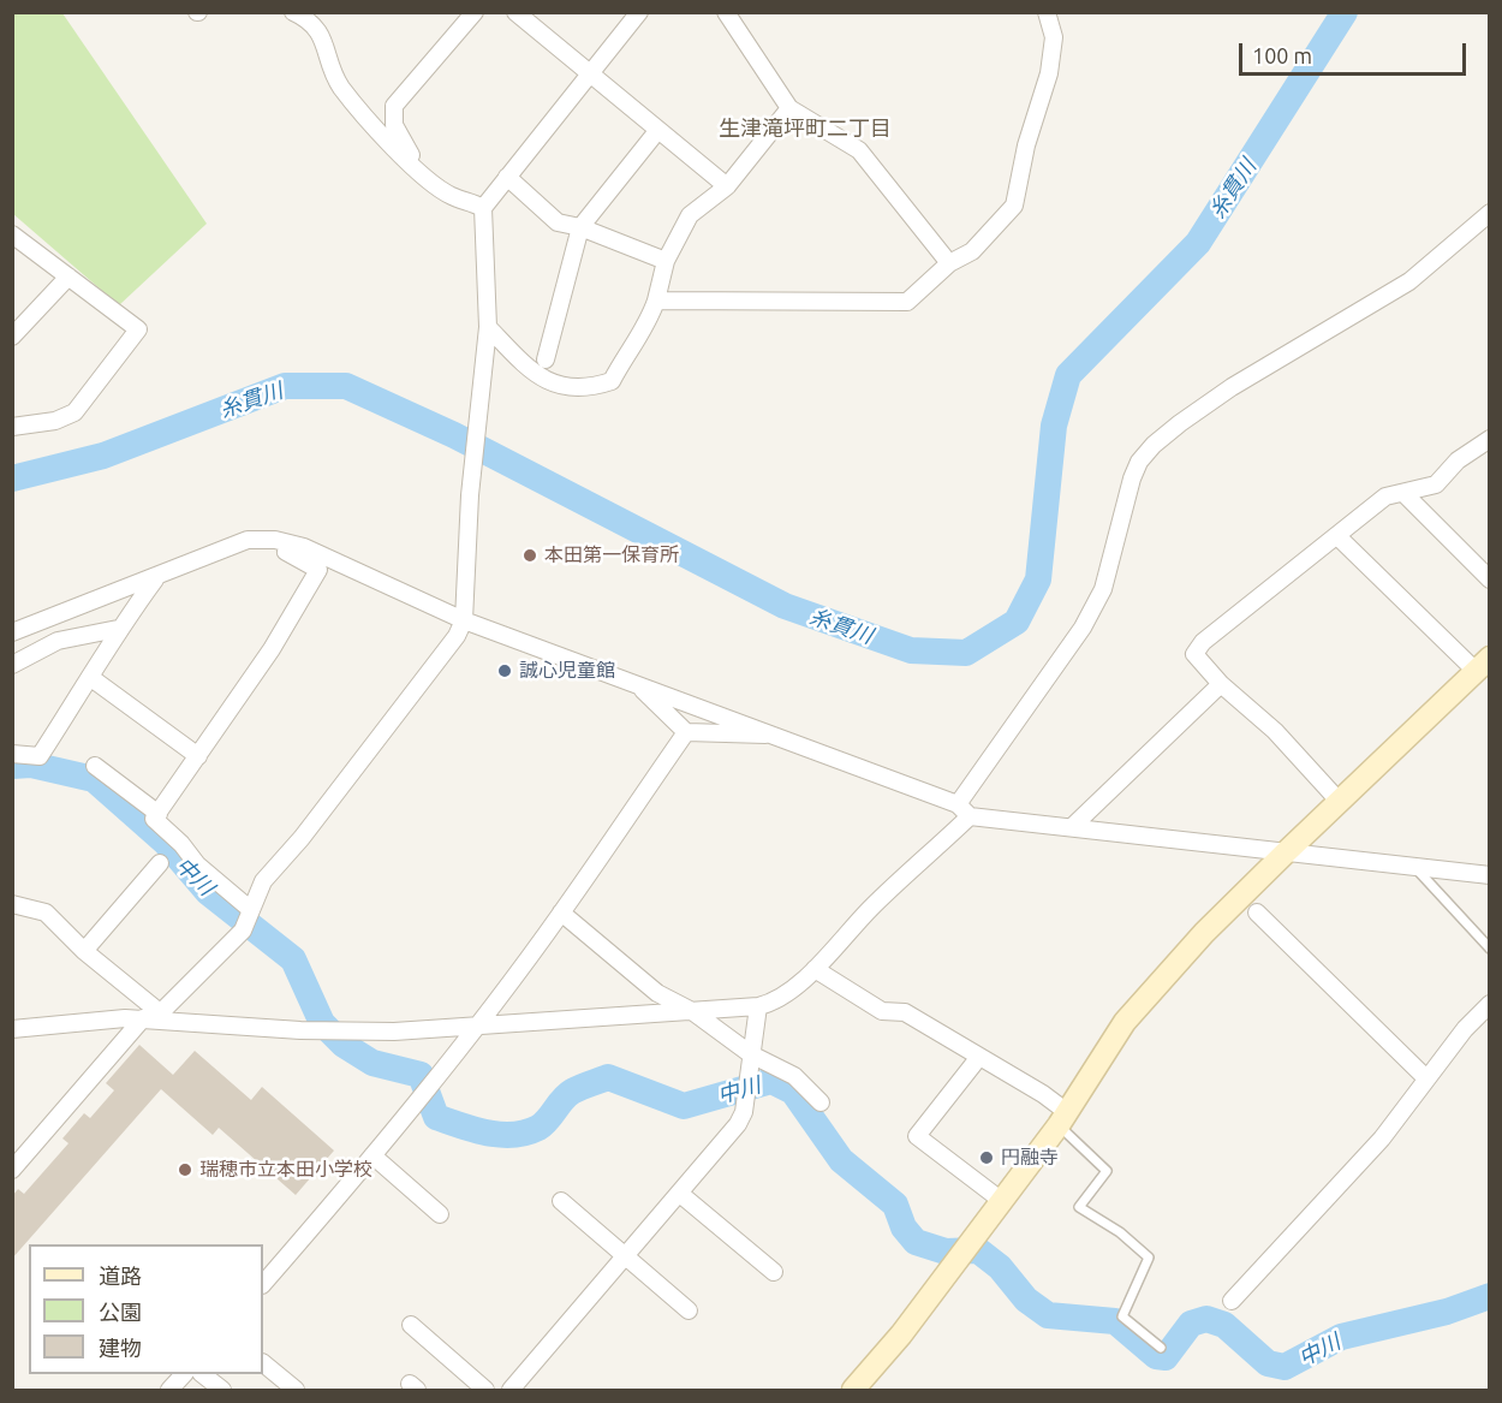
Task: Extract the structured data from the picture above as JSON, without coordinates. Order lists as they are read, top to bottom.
{
  "districts": ["生津滝坪町二丁目"],
  "water": ["糸貫川", "中川"],
  "places": [
    "本田第一保育所",
    "誠心児童館",
    "円融寺",
    "瑞穂市立本田小学校"
  ],
  "legend": ["道路", "公園", "建物"],
  "scale_bar": "100 m"
}
